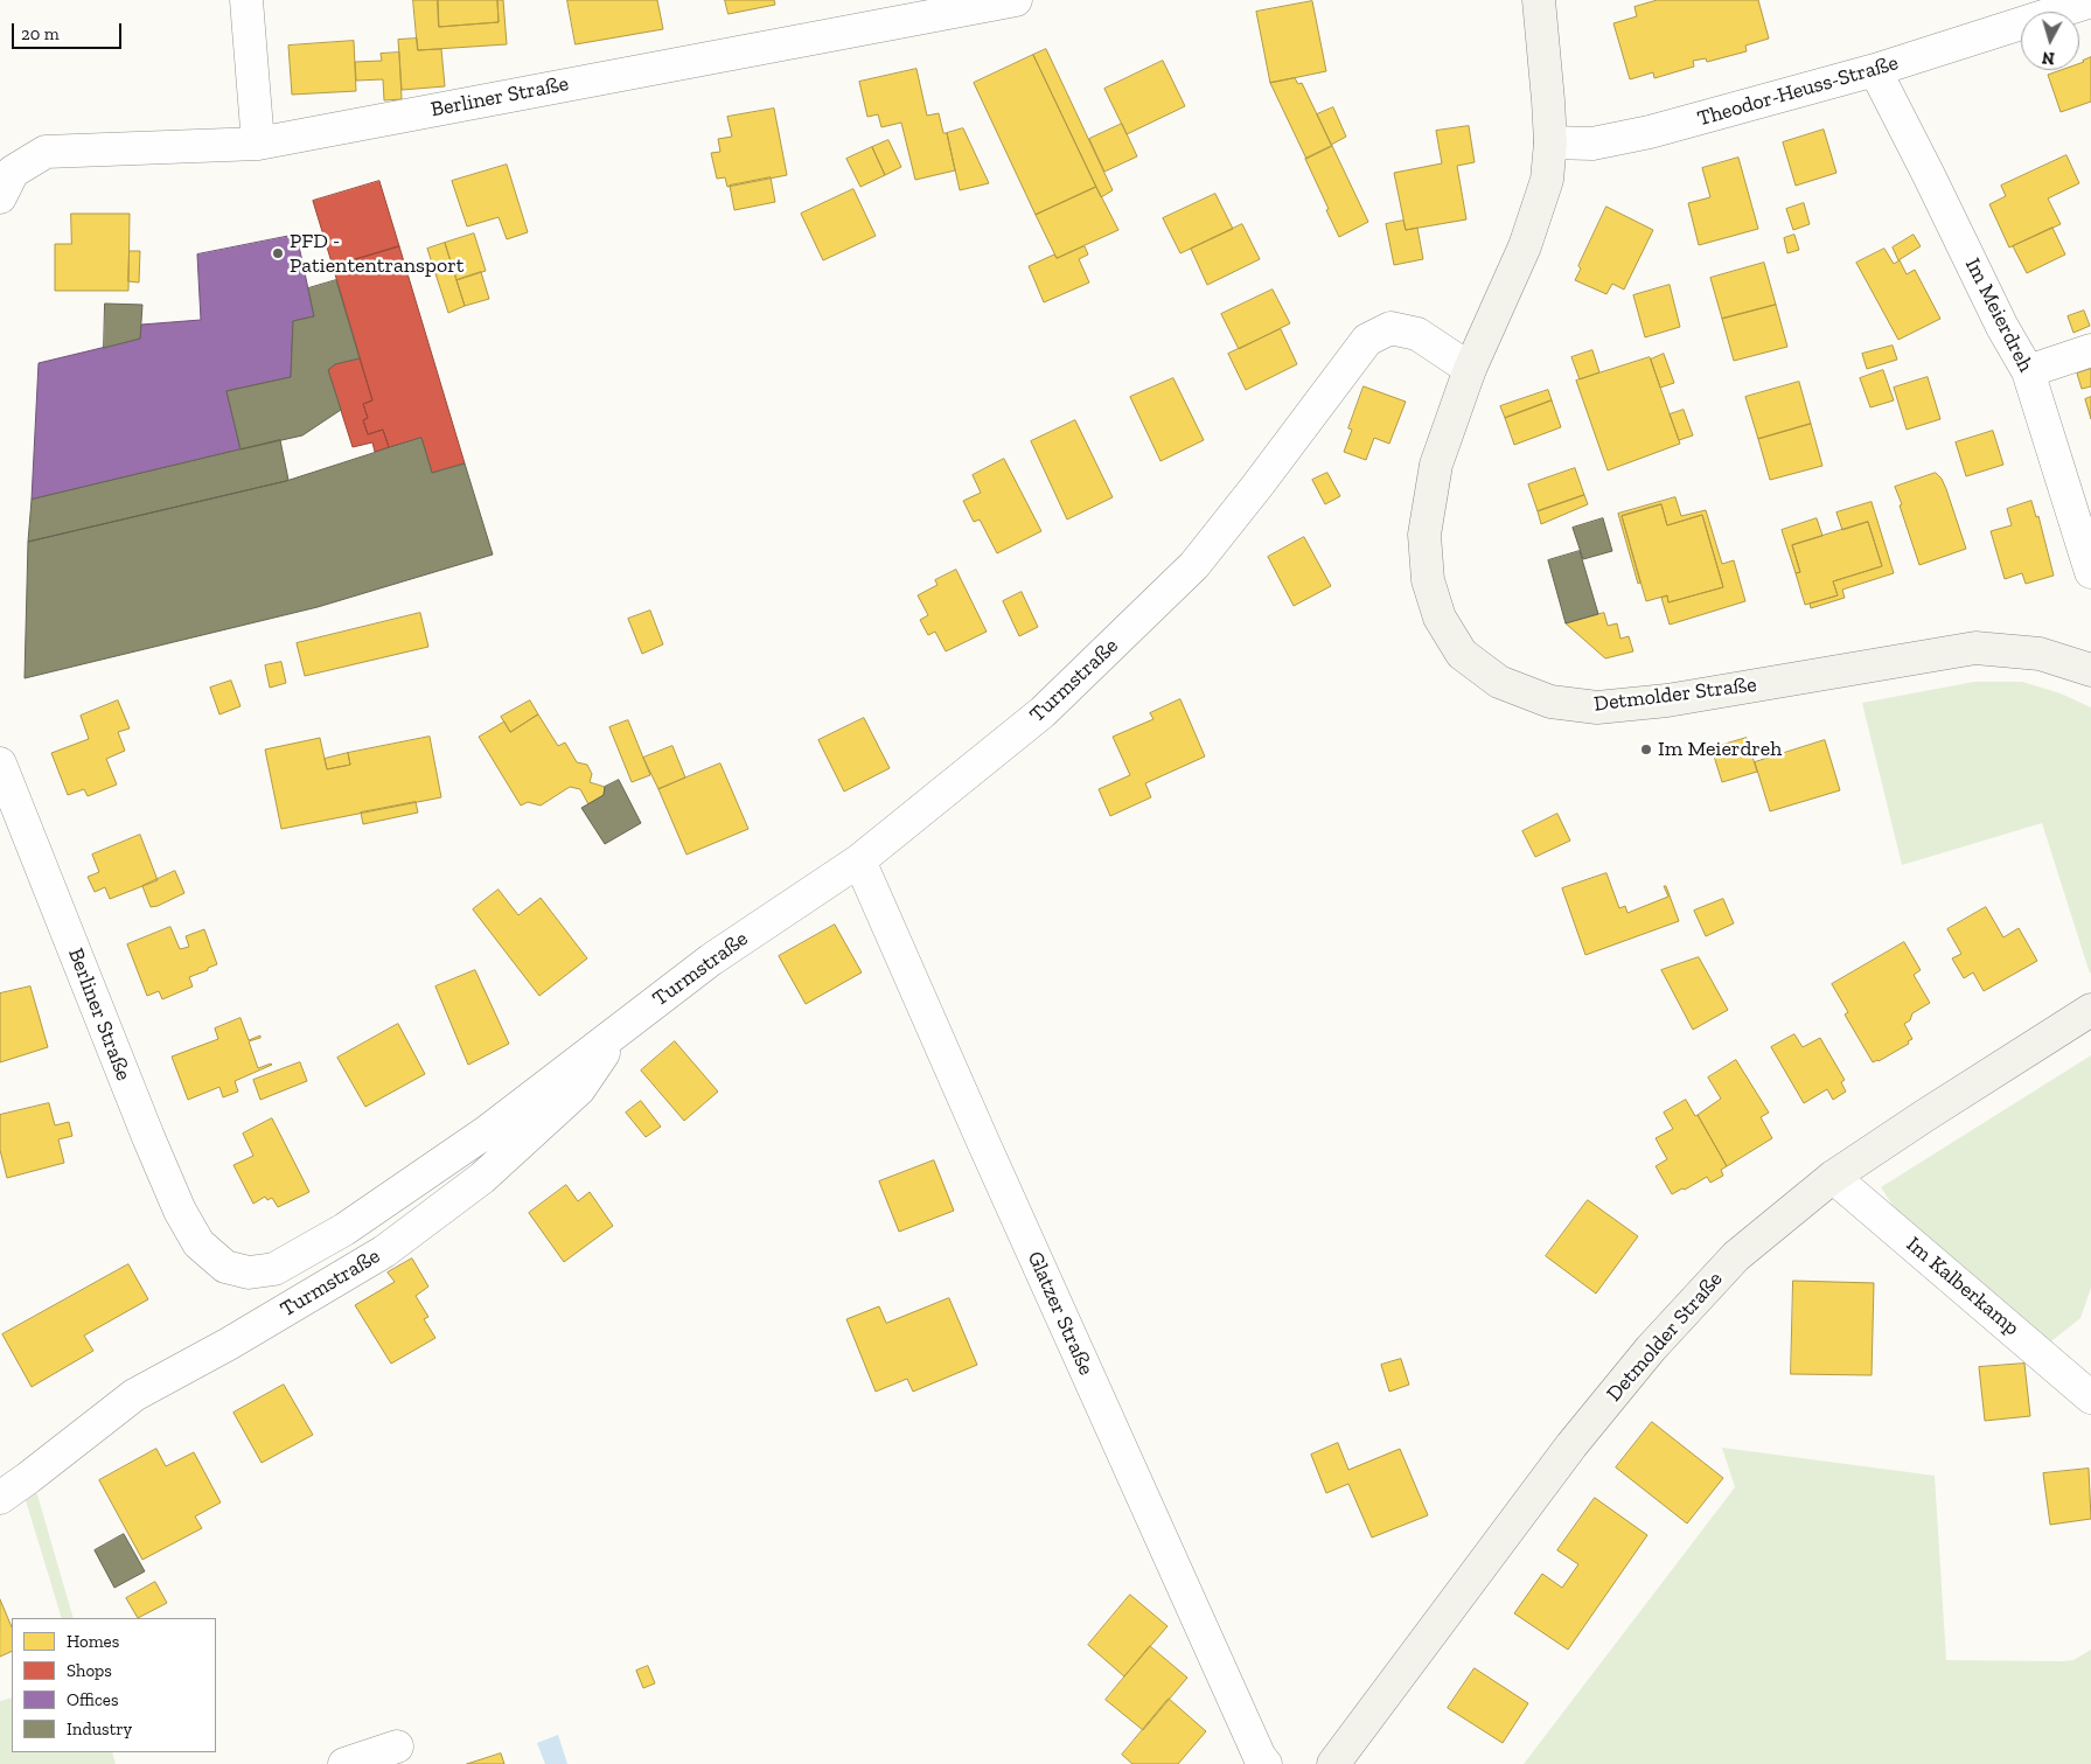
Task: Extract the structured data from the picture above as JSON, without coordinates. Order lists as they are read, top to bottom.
{
  "streets": {
    "main road": ["Detmolder Straße"],
    "street": [
      "Theodor-Heuss-Straße",
      "Berliner Straße",
      "Im Meierdreh",
      "Turmstraße",
      "Im Kalberkamp",
      "Glatzer Straße"
    ]
  },
  "crossings": [
    ["Theodor-Heuss-Straße", "Im Meierdreh"],
    ["Theodor-Heuss-Straße", "Detmolder Straße"],
    ["Berliner Straße", "Turmstraße"],
    ["Turmstraße", "Detmolder Straße"],
    ["Turmstraße", "Glatzer Straße"],
    ["Detmolder Straße", "Im Kalberkamp"]
  ],
  "places": ["PFD - Patiententransport", "Im Meierdreh"],
  "legend": [
    "Homes",
    "Shops",
    "Offices",
    "Industry"
  ],
  "scale_bar": "20 m",
  "north": "bottom"
}
